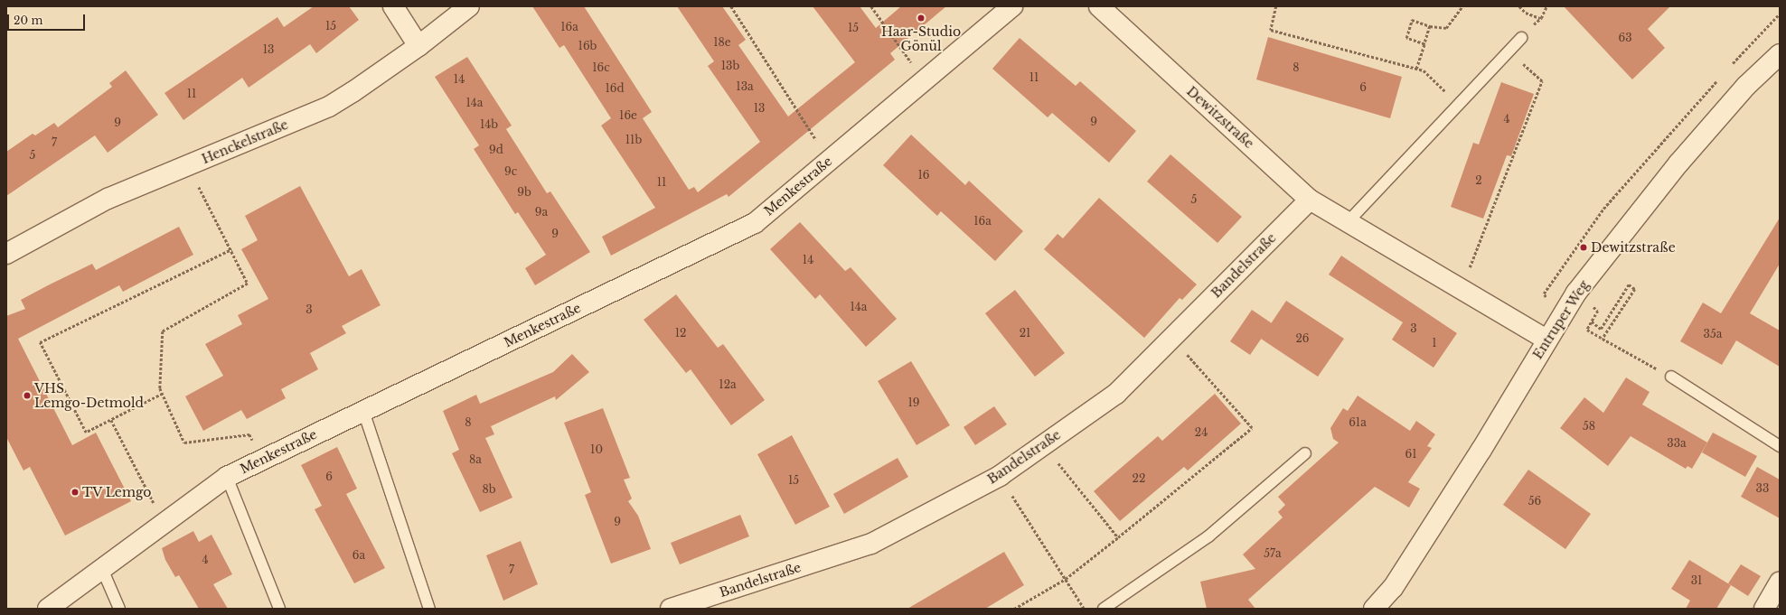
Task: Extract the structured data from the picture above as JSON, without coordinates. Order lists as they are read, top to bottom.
{
  "streets": {
    "street": [
      "Dewitzstraße",
      "Henckelstraße",
      "Menkestraße",
      "Bandelstraße",
      "Entruper Weg"
    ]
  },
  "crossings": [
    ["Dewitzstraße", "Bandelstraße"],
    ["Dewitzstraße", "Entruper Weg"]
  ],
  "places": [
    "Haar-Studio Gönül",
    "Dewitzstraße",
    "VHS Lemgo-Detmold",
    "TV Lemgo"
  ],
  "house_numbers": [
    "15",
    "16a",
    "15",
    "63",
    "18e",
    "16b",
    "13",
    "13b",
    "16c",
    "8",
    "11",
    "14",
    "13a",
    "6",
    "16d",
    "11",
    "14a",
    "13",
    "16e",
    "4",
    "9",
    "9",
    "14b",
    "11b",
    "7",
    "9d",
    "5",
    "9c",
    "16",
    "2",
    "11",
    "9b",
    "5",
    "9a",
    "16a",
    "9",
    "14",
    "14a",
    "3",
    "3",
    "12",
    "21",
    "35a",
    "26",
    "1",
    "12a",
    "19",
    "8",
    "61a",
    "58",
    "24",
    "33a",
    "10",
    "61",
    "8a",
    "6",
    "22",
    "15",
    "33",
    "8b",
    "56",
    "9",
    "57a",
    "6a",
    "4",
    "7",
    "31"
  ],
  "scale_bar": "20 m"
}
